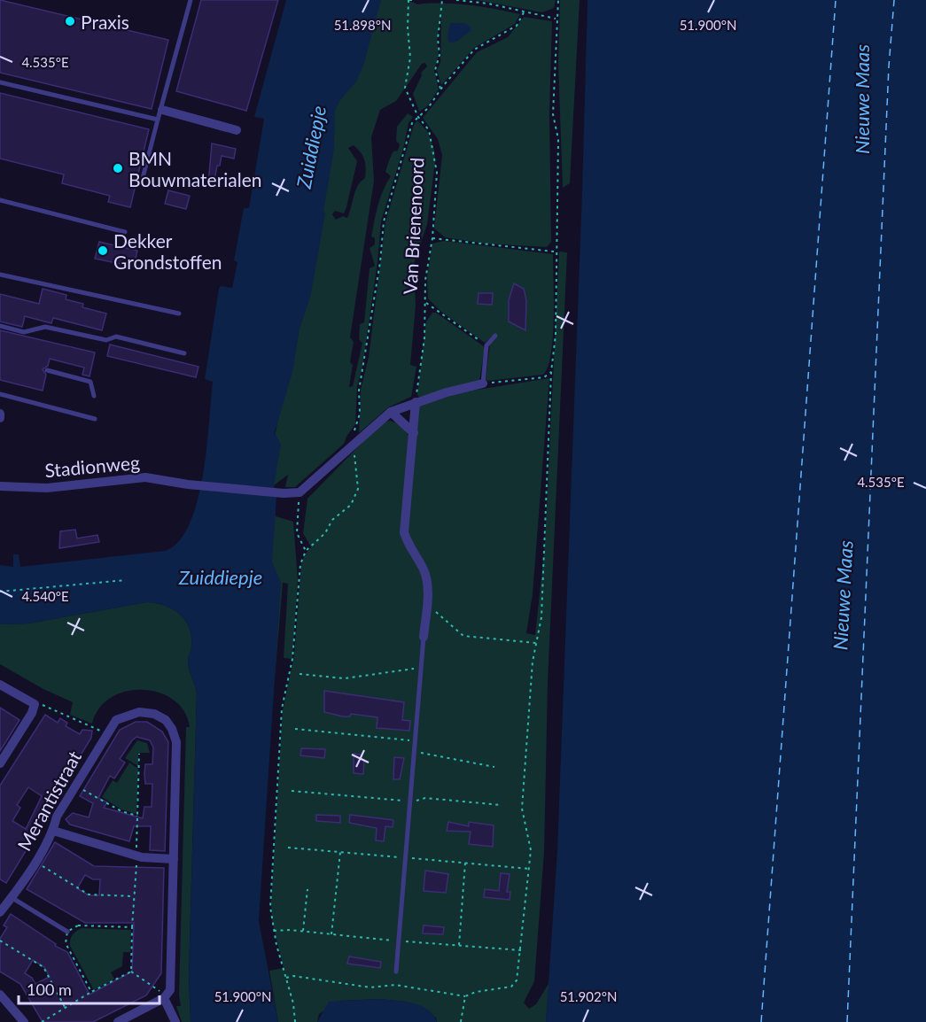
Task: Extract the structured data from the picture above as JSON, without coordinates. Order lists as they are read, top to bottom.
{
  "streets": {
    "street": ["Stadionweg", "Merantistraat"],
    "path": ["Van Brienenoord"]
  },
  "water": ["Nieuwe Maas", "Zuiddiepje"],
  "places": ["Praxis", "BMN Bouwmaterialen", "Dekker Grondstoffen"],
  "scale_bar": "100 m",
  "coordinates": [
    "51.898°N",
    "51.900°N",
    "4.535°E",
    "4.540°E",
    "51.902°N"
  ]
}
